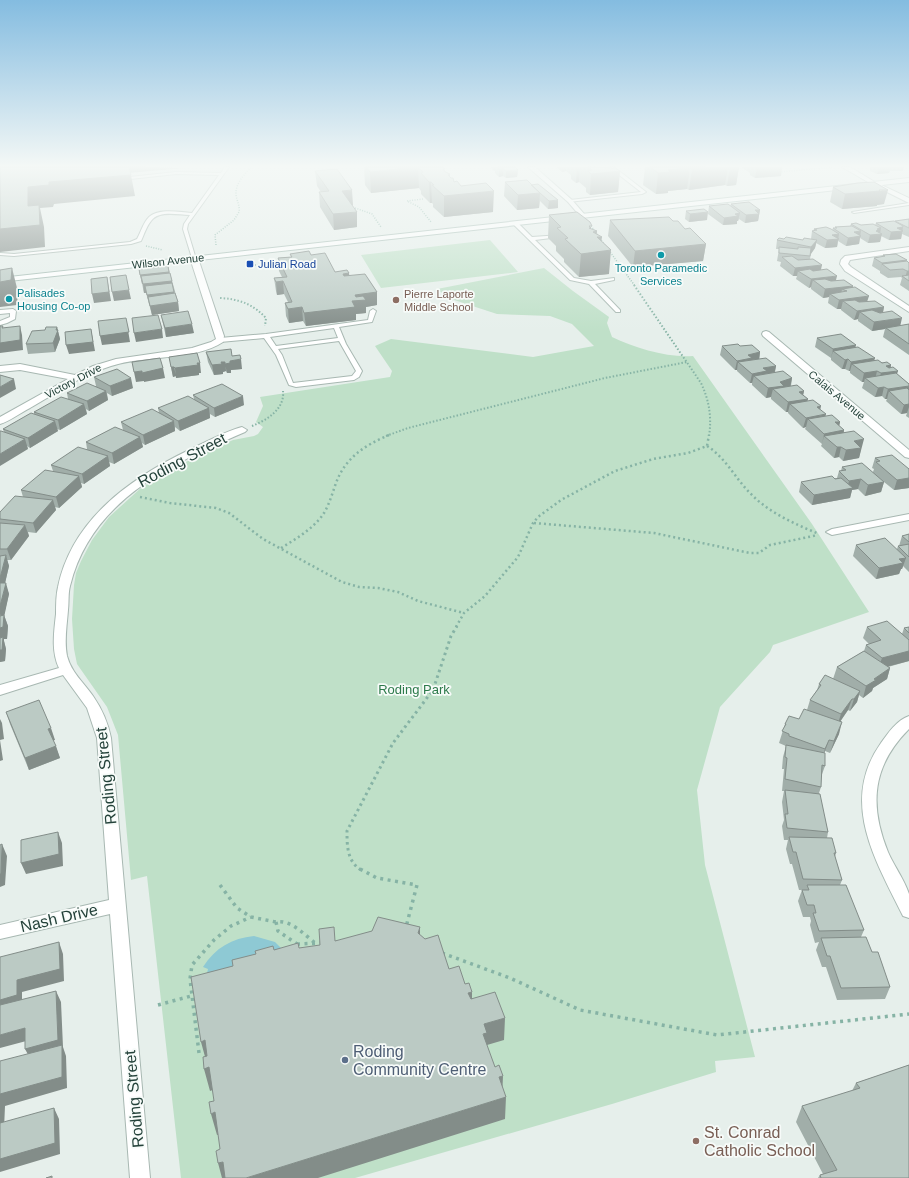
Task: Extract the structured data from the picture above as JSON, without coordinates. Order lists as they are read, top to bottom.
{
  "streets": {
    "street": [
      "Wilson Avenue",
      "Victory Drive",
      "Calais Avenue",
      "Roding Street",
      "Nash Drive"
    ]
  },
  "crossings": [
    ["Roding Street", "Nash Drive"]
  ],
  "parks": ["Roding Park"],
  "places": {
    "other": [
      "Toronto Paramedic Services",
      "Palisades Housing Co-op",
      "Pierre Laporte Middle School",
      "Roding Community Centre",
      "St. Conrad Catholic School"
    ],
    "transit": ["Julian Road"]
  }
}
